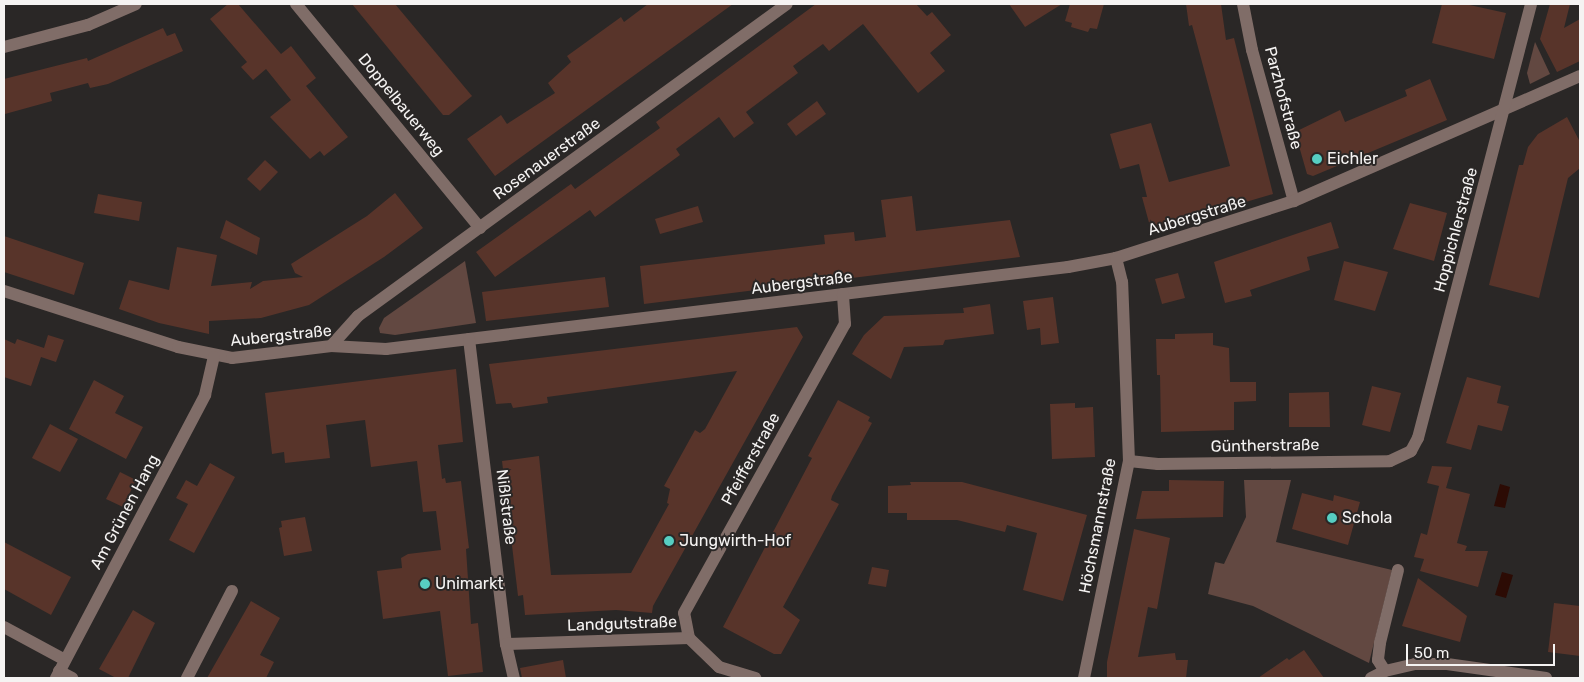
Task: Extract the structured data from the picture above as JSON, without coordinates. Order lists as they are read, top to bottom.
{
  "streets": {
    "street": [
      "Parzhofstraße",
      "Doppelbauerweg",
      "Rosenauerstraße",
      "Aubergstraße",
      "Hoppichlerstraße",
      "Güntherstraße",
      "Pfeifferstraße",
      "Nißlstraße",
      "Am Grünen Hang",
      "Höchsmannstraße",
      "Landgutstraße"
    ]
  },
  "crossings": [
    ["Parzhofstraße", "Aubergstraße"],
    ["Doppelbauerweg", "Rosenauerstraße"],
    ["Rosenauerstraße", "Aubergstraße"],
    ["Aubergstraße", "Hoppichlerstraße"],
    ["Aubergstraße", "Pfeifferstraße"],
    ["Aubergstraße", "Nißlstraße"],
    ["Aubergstraße", "Am Grünen Hang"],
    ["Aubergstraße", "Höchsmannstraße"],
    ["Hoppichlerstraße", "Güntherstraße"],
    ["Güntherstraße", "Höchsmannstraße"],
    ["Pfeifferstraße", "Landgutstraße"],
    ["Nißlstraße", "Landgutstraße"]
  ],
  "places": [
    "Eichler",
    "Schola",
    "Jungwirth-Hof",
    "Unimarkt"
  ],
  "scale_bar": "50 m"
}
